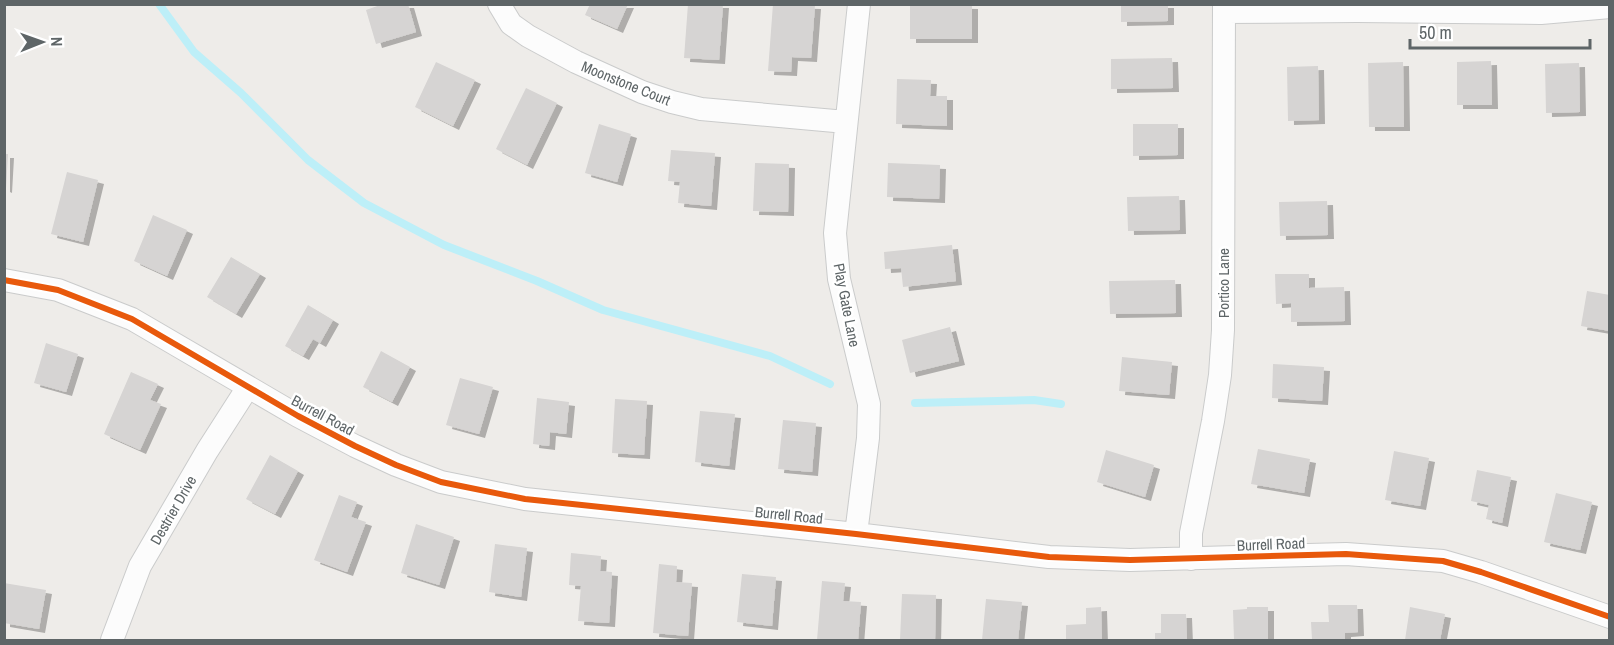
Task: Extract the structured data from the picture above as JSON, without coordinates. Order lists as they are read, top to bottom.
{
  "streets": {
    "street": [
      "Moonstone Court",
      "Portico Lane",
      "Play Gate Lane",
      "Burrell Road",
      "Destrier Drive"
    ]
  },
  "crossings": [
    ["Moonstone Court", "Play Gate Lane"],
    ["Portico Lane", "Burrell Road"],
    ["Play Gate Lane", "Burrell Road"],
    ["Burrell Road", "Destrier Drive"]
  ],
  "scale_bar": "50 m",
  "north": "right"
}
